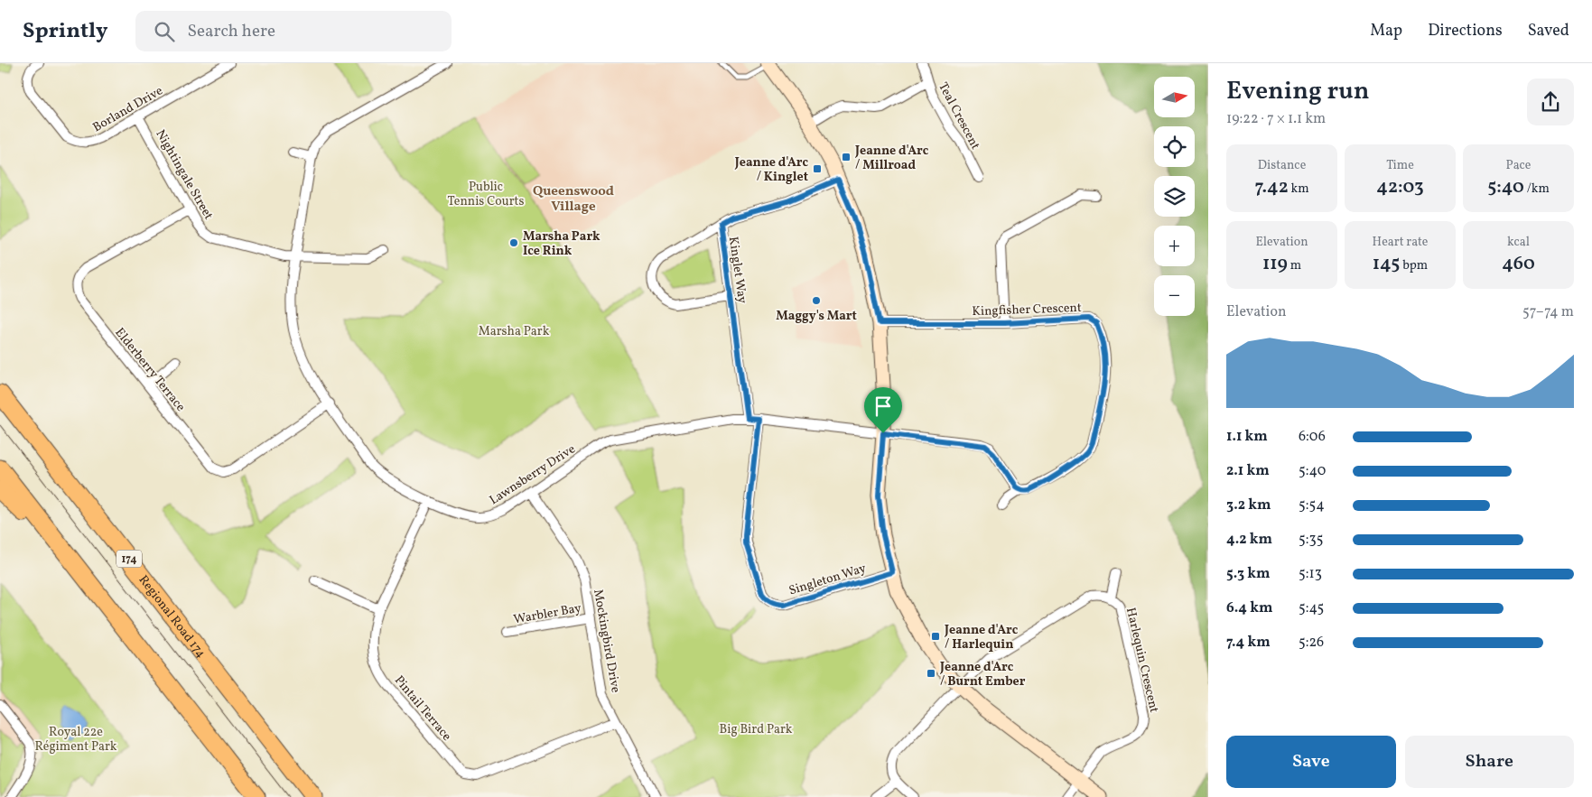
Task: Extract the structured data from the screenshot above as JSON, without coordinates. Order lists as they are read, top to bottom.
{
  "streets": {
    "highway": ["174", "Regional Road 174"],
    "street": [
      "Borland Drive",
      "Teal Crescent",
      "Nightingale Street",
      "Kinglet Way",
      "Kingfisher Crescent",
      "Elderberry Terrace",
      "Lawnsberry Drive",
      "Singleton Way",
      "Warbler Bay",
      "Mockingbird Drive",
      "Harlequin Crescent",
      "Pintail Terrace"
    ]
  },
  "crossings": [
    ["Borland Drive", "Nightingale Street"],
    ["Nightingale Street", "Elderberry Terrace"],
    ["Nightingale Street", "Lawnsberry Drive"],
    ["Kinglet Way", "Lawnsberry Drive"],
    ["Elderberry Terrace", "Lawnsberry Drive"],
    ["Lawnsberry Drive", "Singleton Way"],
    ["Lawnsberry Drive", "Mockingbird Drive"],
    ["Lawnsberry Drive", "Pintail Terrace"],
    ["Warbler Bay", "Mockingbird Drive"],
    ["Mockingbird Drive", "Pintail Terrace"]
  ],
  "districts": ["Queenswood Village"],
  "parks": [
    "Public Tennis Courts",
    "Marsha Park",
    "Big Bird Park",
    "Royal 22e Régiment Park"
  ],
  "places": {
    "transit": [
      "Jeanne d'Arc / Millroad",
      "Jeanne d'Arc / Kinglet",
      "Jeanne d'Arc / Harlequin",
      "Jeanne d'Arc / Burnt Ember"
    ],
    "other": ["Marsha Park Ice Rink", "Maggy's Mart"]
  },
  "north": "right",
  "page": {
    "header": "Sprintly",
    "search": "Search here",
    "nav": ["Map", "Directions", "Saved"],
    "heading": ["Evening run", "19:22 · 7 × 1.1 km"],
    "map_buttons": ["+", "−"],
    "stats": [
      ["Distance", "7.42 km"],
      ["Time", "42:03"],
      ["Pace", "5:40 /km"],
      ["Elevation", "119 m"],
      ["Heart rate", "145 bpm"],
      ["kcal", "460"]
    ],
    "chart": ["Elevation", "57–74 m"],
    "list": [
      {
        "name": "1.1 km",
        "note": "6:06"
      },
      {
        "name": "2.1 km",
        "note": "5:40"
      },
      {
        "name": "3.2 km",
        "note": "5:54"
      },
      {
        "name": "4.2 km",
        "note": "5:35"
      },
      {
        "name": "5.3 km",
        "note": "5:13"
      },
      {
        "name": "6.4 km",
        "note": "5:45"
      },
      {
        "name": "7.4 km",
        "note": "5:26"
      }
    ],
    "buttons": ["Save", "Share"]
  }
}
